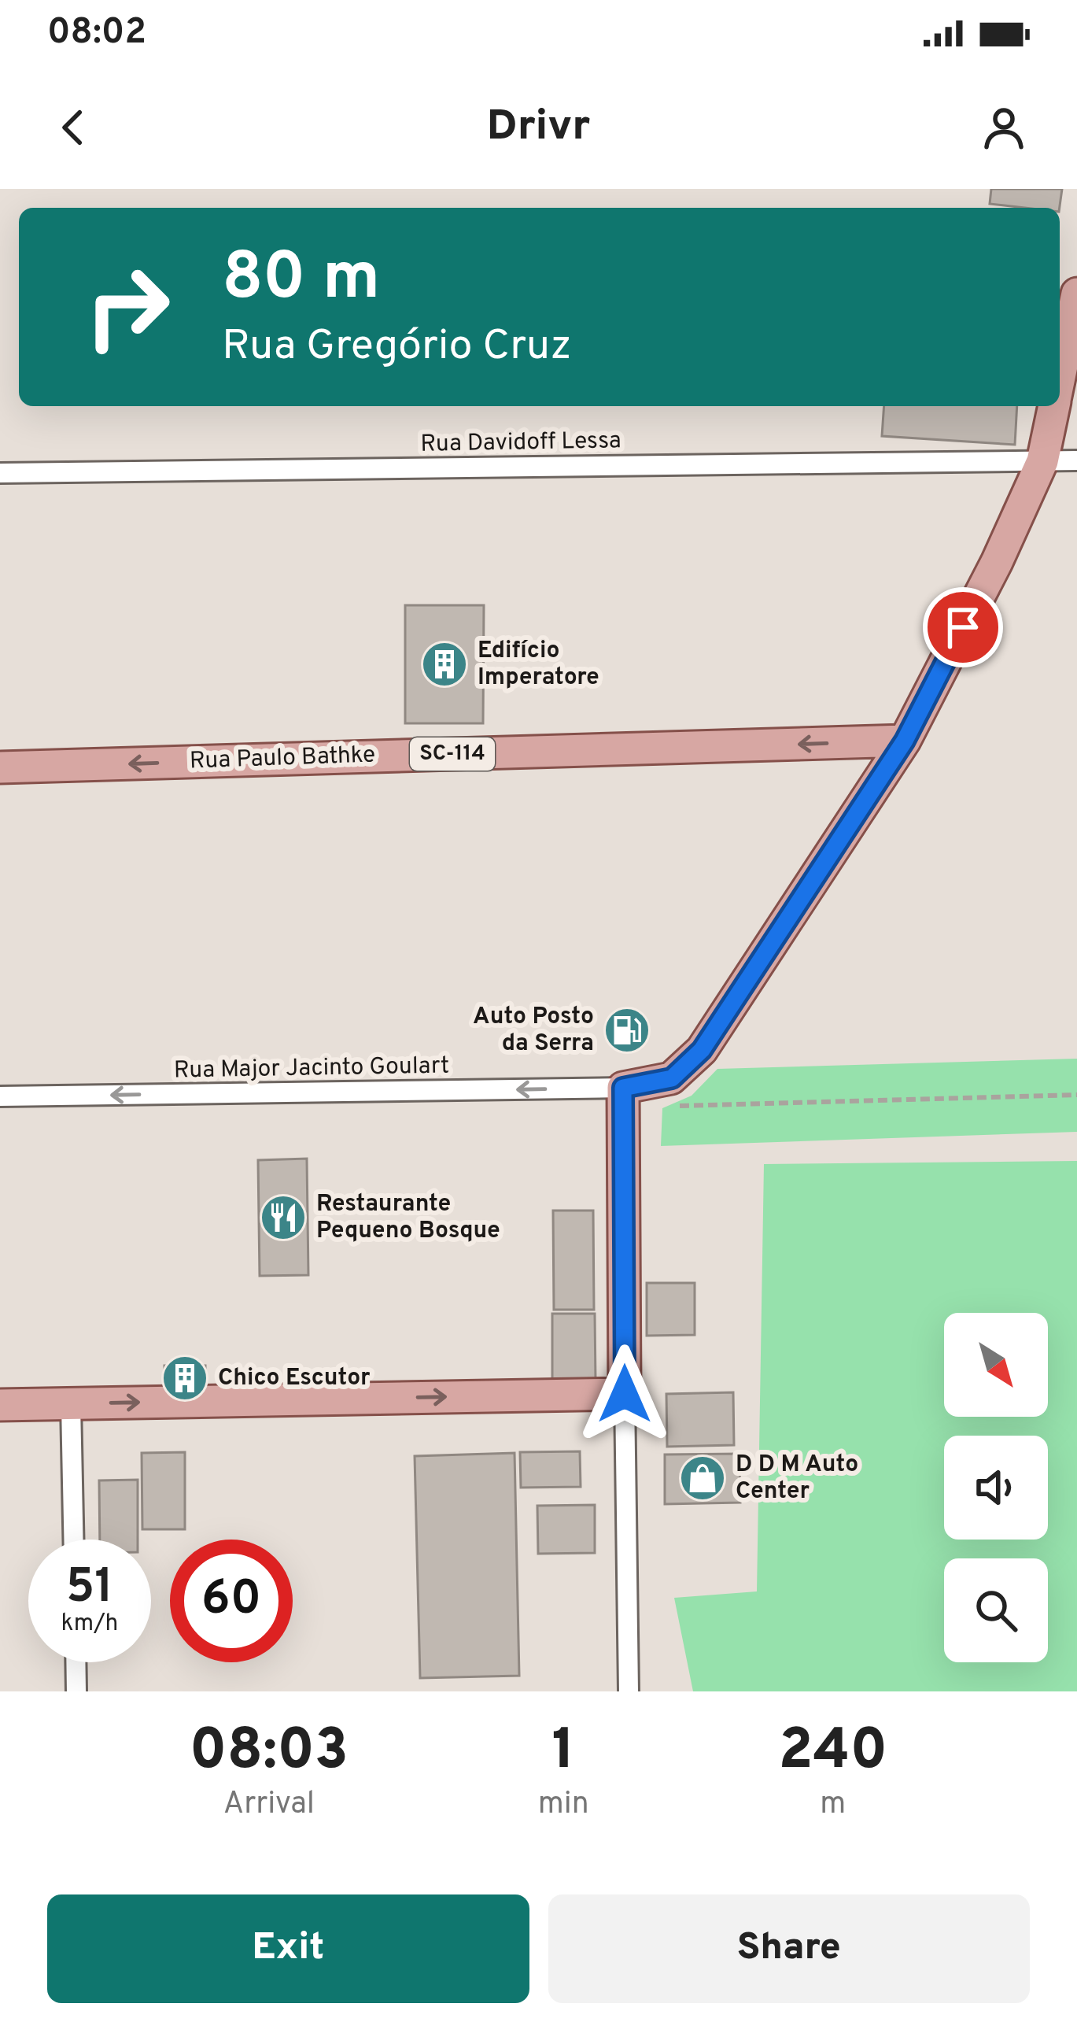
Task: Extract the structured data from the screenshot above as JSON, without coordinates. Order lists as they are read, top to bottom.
{
  "streets": {
    "main road": ["SC-114", "Rua Paulo Bathke"],
    "street": ["Rua Davidoff Lessa", "Rua Major Jacinto Goulart"]
  },
  "one_way": ["Rua Paulo Bathke", "Rua Major Jacinto Goulart"],
  "places": {
    "building": ["Edifício Imperatore", "Chico Escutor"],
    "fuel station": ["Auto Posto da Serra"],
    "restaurant": ["Restaurante Pequeno Bosque"],
    "shop": ["D D M Auto Center"]
  },
  "north": "bottom right",
  "page": {
    "status": "08:02",
    "header": "Drivr",
    "turn": ["80 m", "Rua Gregório Cruz"],
    "speed": "51 km/h",
    "limit": "60",
    "eta": [
      "08:03",
      "Arrival",
      "1",
      "min",
      "240",
      "m"
    ],
    "buttons": ["Exit", "Share"]
  }
}
